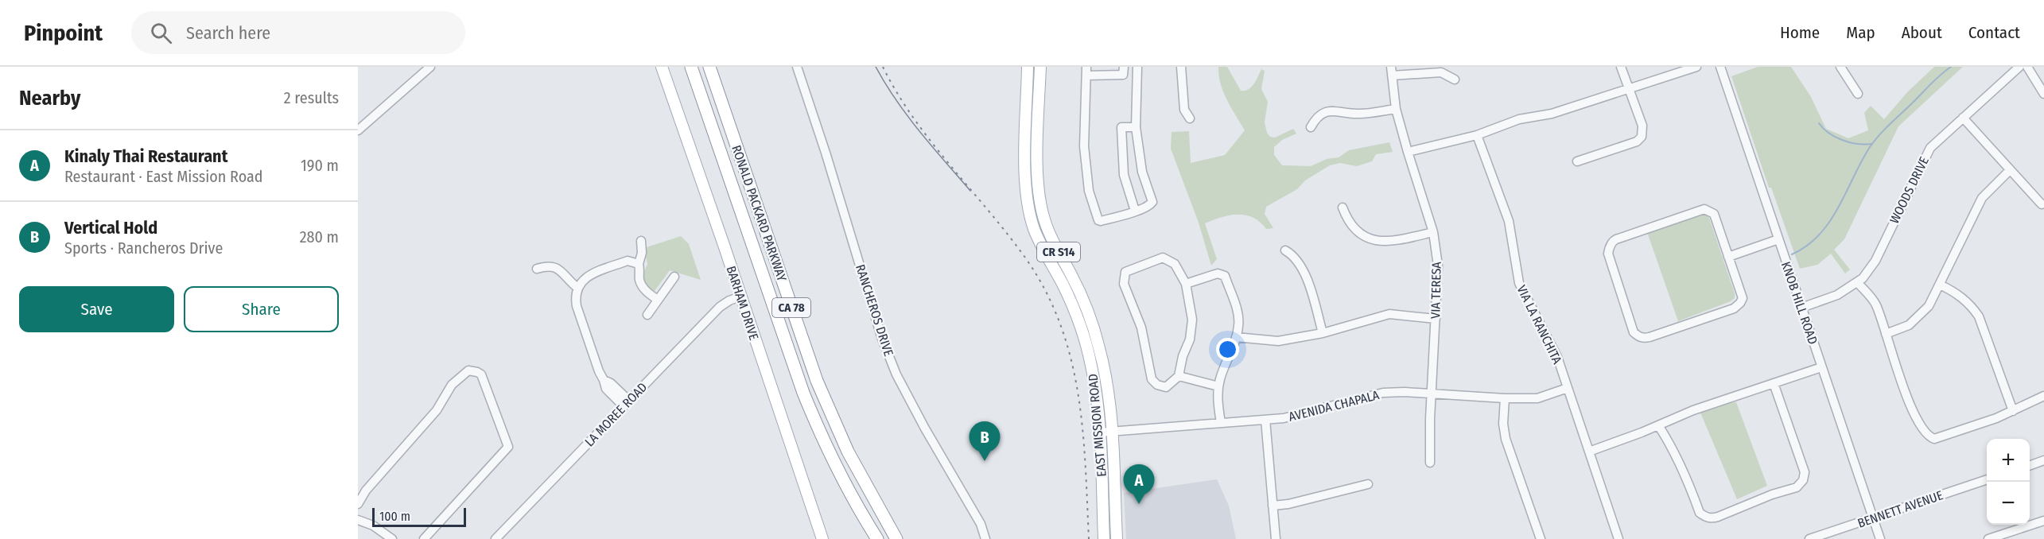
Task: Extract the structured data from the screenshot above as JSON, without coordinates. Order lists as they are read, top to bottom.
{
  "streets": {
    "highway": ["RONALD PACKARD PARKWAY", "CA 78"],
    "main road": ["CR S14", "BARHAM DRIVE", "EAST MISSION ROAD"],
    "street": [
      "WOODS DRIVE",
      "VIA TERESA",
      "KNOB HILL ROAD",
      "RANCHEROS DRIVE",
      "VIA LA RANCHITA",
      "AVENIDA CHAPALA",
      "LA MOREE ROAD",
      "BENNETT AVENUE"
    ]
  },
  "crossings": [
    ["WOODS DRIVE", "KNOB HILL ROAD"],
    ["VIA TERESA", "AVENIDA CHAPALA"],
    ["BARHAM DRIVE", "LA MOREE ROAD"],
    ["KNOB HILL ROAD", "BENNETT AVENUE"],
    ["VIA LA RANCHITA", "AVENIDA CHAPALA"],
    ["AVENIDA CHAPALA", "EAST MISSION ROAD"]
  ],
  "scale_bar": "100 m",
  "page": {
    "header": "Pinpoint",
    "search": "Search here",
    "nav": [
      "Home",
      "Map",
      "About",
      "Contact"
    ],
    "heading": ["Nearby", "2 results"],
    "list": [
      {
        "mark": "A",
        "name": "Kinaly Thai Restaurant",
        "note": "Restaurant · East Mission Road",
        "value": "190 m"
      },
      {
        "mark": "B",
        "name": "Vertical Hold",
        "note": "Sports · Rancheros Drive",
        "value": "280 m"
      }
    ],
    "buttons": ["Save", "Share"],
    "pins": ["B", "A"],
    "map_buttons": ["+", "−"],
    "scale": "100 m"
  }
}
